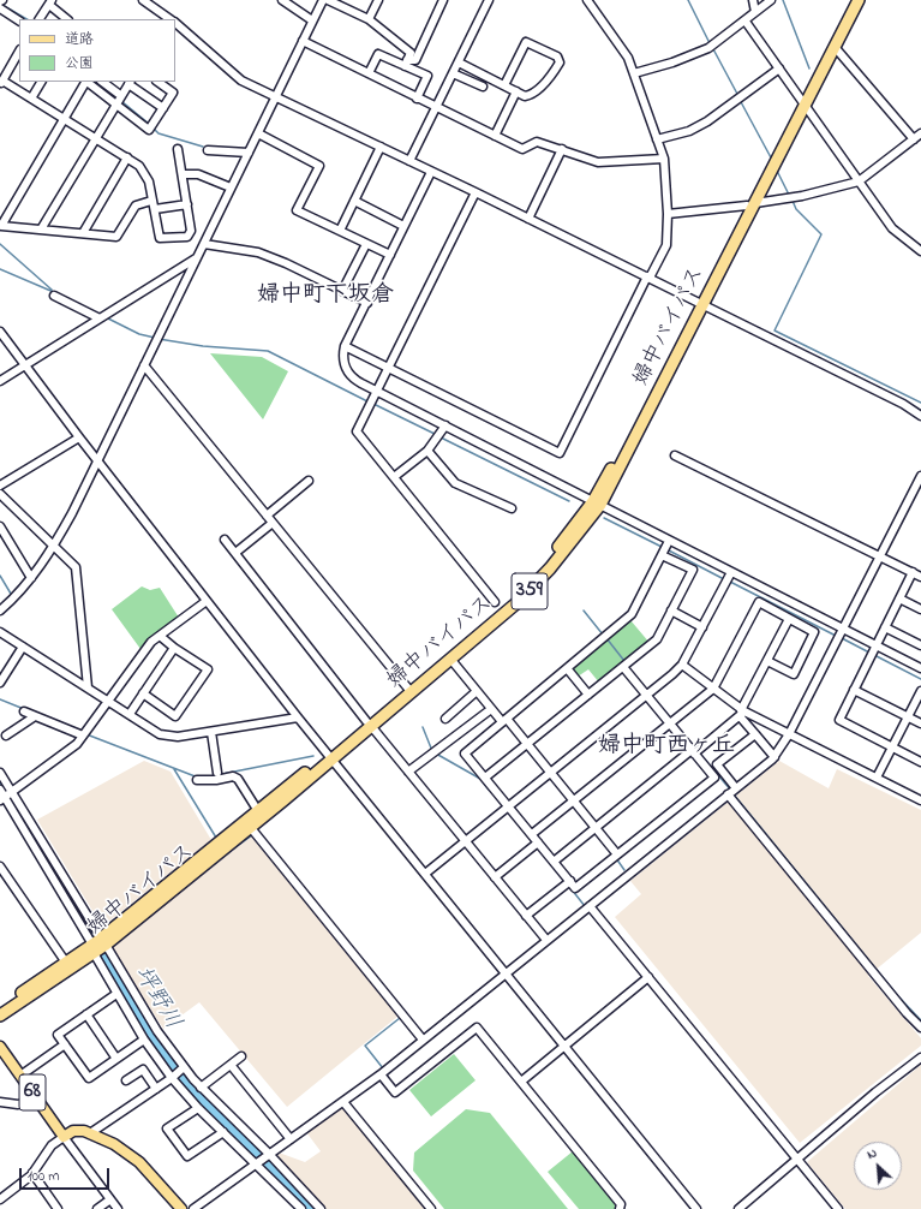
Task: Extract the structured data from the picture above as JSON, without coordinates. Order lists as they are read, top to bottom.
{
  "streets": {
    "highway": ["婦中バイパス", "359"],
    "main road": ["68"]
  },
  "districts": ["婦中町下坂倉", "婦中町西ヶ丘"],
  "water": ["坪野川"],
  "legend": ["道路", "公園"],
  "scale_bar": "100 m",
  "north": "top left"
}
